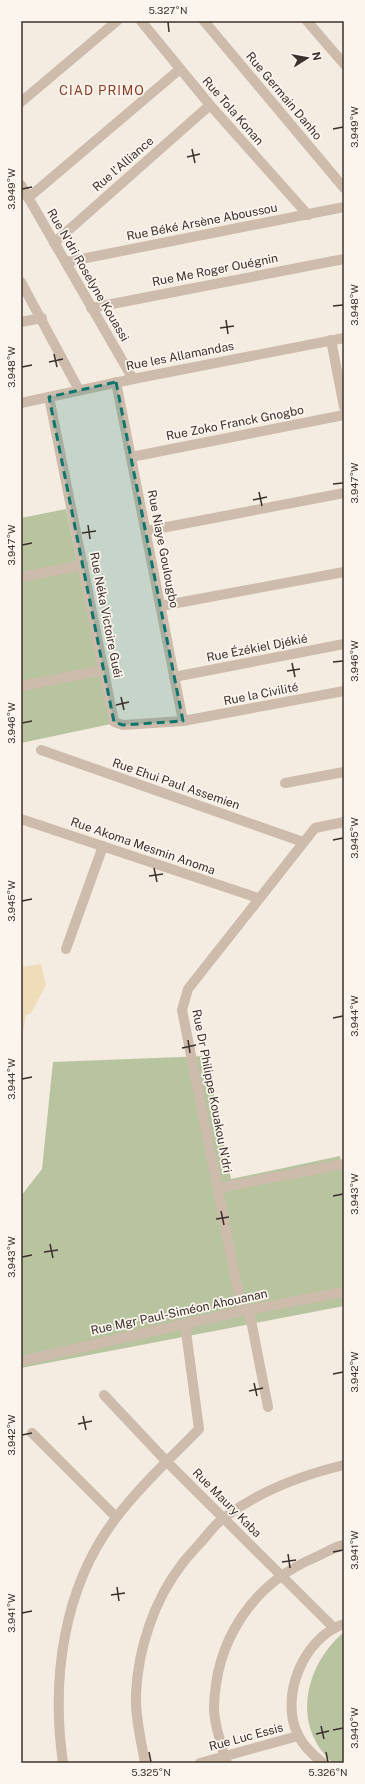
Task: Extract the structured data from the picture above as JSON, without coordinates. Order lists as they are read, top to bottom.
{
  "streets": {
    "street": [
      "Rue Germain Danho",
      "Rue Tola Konan",
      "Rue l'Alliance",
      "Rue Béké Arsène Aboussou",
      "Rue Me Roger Ouégnin",
      "Rue N'dri Roselyne Kouassi",
      "Rue les Allamandas",
      "Rue Zoko Franck Gnogbo",
      "Rue Niaye Goulougbo",
      "Rue Néka Victoire Guéi",
      "Rue Ézékiel Djékié",
      "Rue la Civilité",
      "Rue Ehui Paul Assemien",
      "Rue Akoma Mesmin Anoma",
      "Rue Dr Philippe Kouakou N'dri",
      "Rue Mgr Paul-Siméon Ahouanan",
      "Rue Maury Kaba",
      "Rue Luc Essis"
    ]
  },
  "crossings": [
    ["Rue Tola Konan", "Rue l'Alliance"],
    ["Rue Tola Konan", "Rue Béké Arsène Aboussou"],
    ["Rue l'Alliance", "Rue N'dri Roselyne Kouassi"],
    ["Rue Béké Arsène Aboussou", "Rue N'dri Roselyne Kouassi"],
    ["Rue Me Roger Ouégnin", "Rue N'dri Roselyne Kouassi"],
    ["Rue N'dri Roselyne Kouassi", "Rue les Allamandas"],
    ["Rue les Allamandas", "Rue Niaye Goulougbo"],
    ["Rue les Allamandas", "Rue Néka Victoire Guéi"],
    ["Rue Zoko Franck Gnogbo", "Rue Niaye Goulougbo"],
    ["Rue Niaye Goulougbo", "Rue Néka Victoire Guéi"],
    ["Rue Niaye Goulougbo", "Rue Ézékiel Djékié"],
    ["Rue Niaye Goulougbo", "Rue la Civilité"],
    ["Rue Néka Victoire Guéi", "Rue la Civilité"],
    ["Rue Ehui Paul Assemien", "Rue Dr Philippe Kouakou N'dri"],
    ["Rue Akoma Mesmin Anoma", "Rue Dr Philippe Kouakou N'dri"],
    ["Rue Dr Philippe Kouakou N'dri", "Rue Mgr Paul-Siméon Ahouanan"]
  ],
  "districts": ["CIAD PRIMO"],
  "north": "right",
  "coordinates": [
    "5.327°N",
    "3.949°W",
    "3.948°W",
    "3.947°W",
    "3.946°W",
    "3.945°W",
    "3.944°W",
    "3.943°W",
    "3.942°W",
    "3.941°W",
    "3.940°W",
    "5.325°N",
    "5.326°N"
  ]
}
